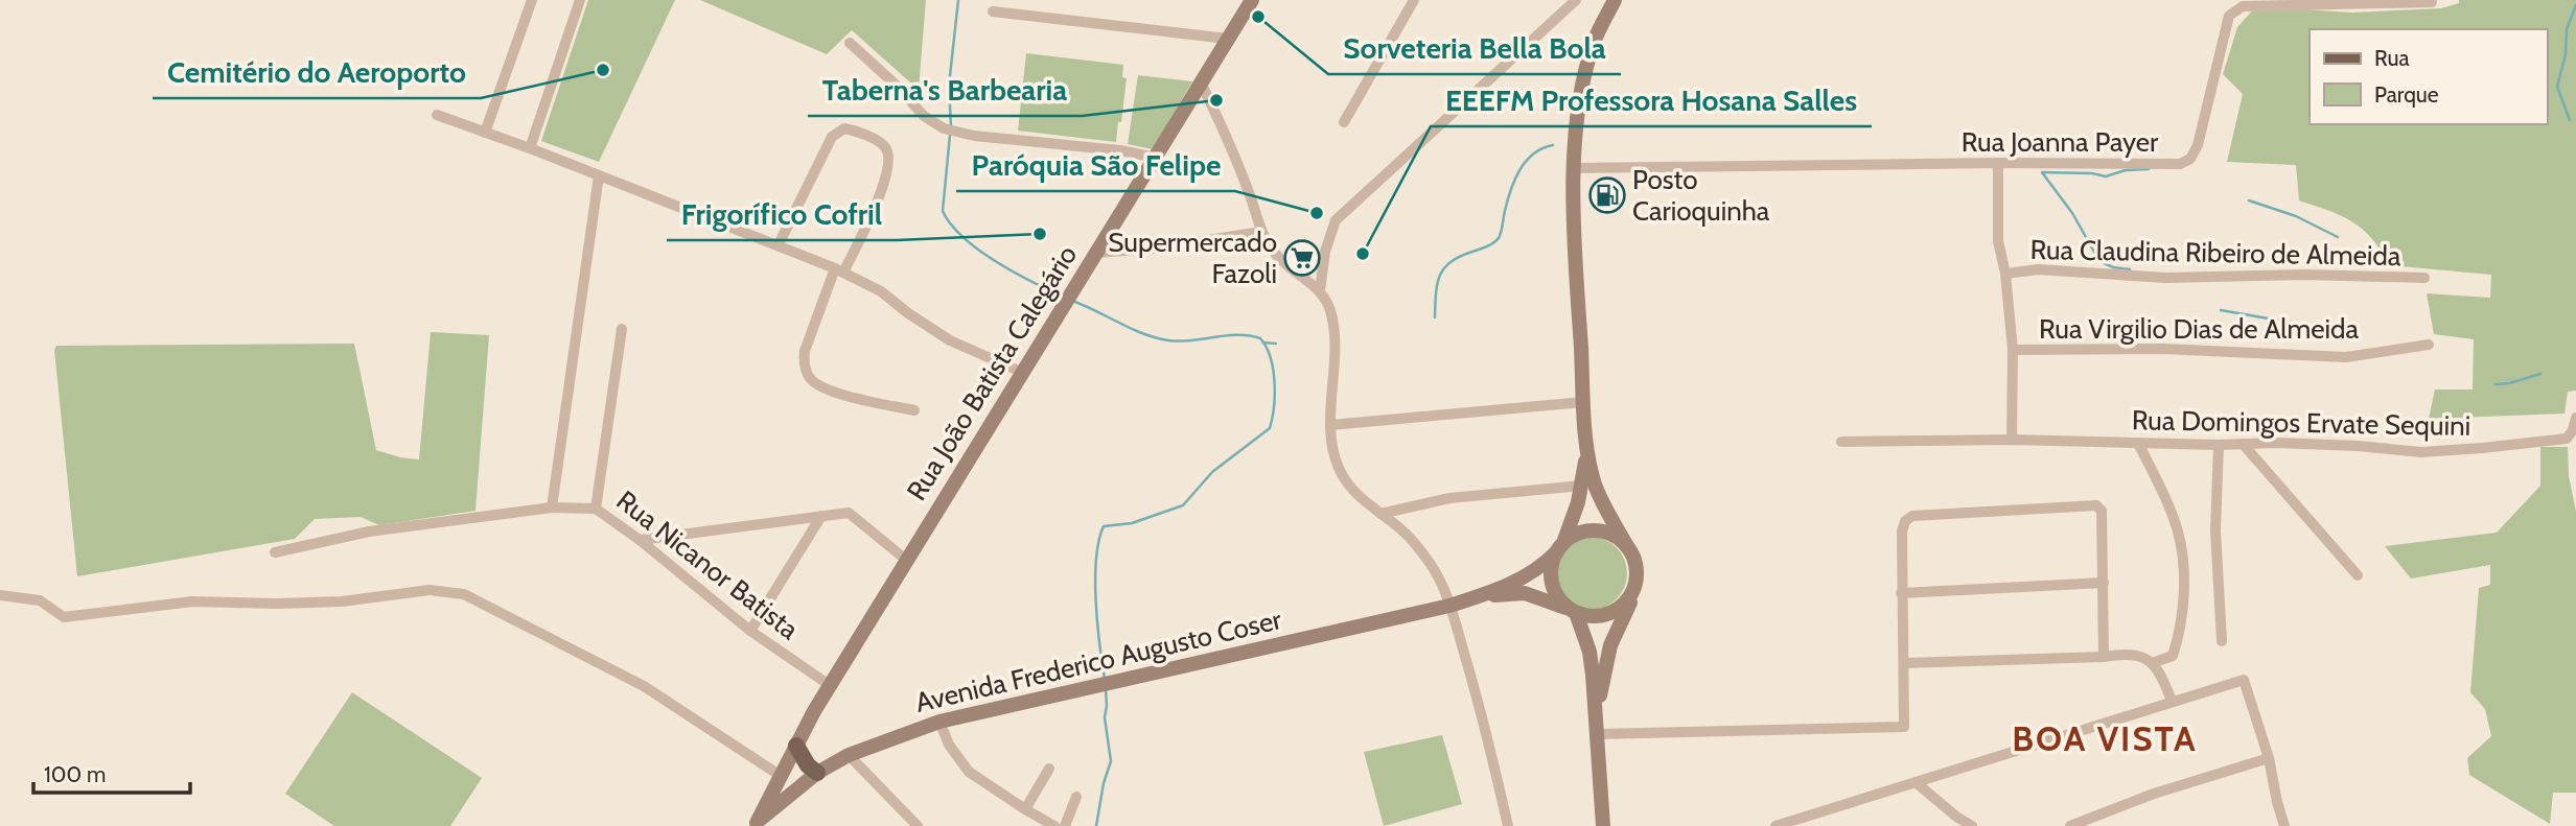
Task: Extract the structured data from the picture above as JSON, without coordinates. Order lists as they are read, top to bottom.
{
  "streets": {
    "main road": ["Rua João Batista Calegário", "Avenida Frederico Augusto Coser"],
    "street": [
      "Rua Joanna Payer",
      "Rua Claudina Ribeiro de Almeida",
      "Rua Virgilio Dias de Almeida",
      "Rua Domingos Ervate Sequini",
      "Rua Nicanor Batista"
    ]
  },
  "crossings": [
    ["Rua João Batista Calegário", "Rua Nicanor Batista"],
    ["Rua João Batista Calegário", "Avenida Frederico Augusto Coser"]
  ],
  "districts": ["BOA VISTA"],
  "places": {
    "other": [
      "Sorveteria Bella Bola",
      "Cemitério do Aeroporto",
      "Taberna's Barbearia",
      "Paróquia São Felipe",
      "Frigorífico Cofril",
      "EEEFM Professora Hosana Salles"
    ],
    "fuel station": ["Posto Carioquinha"],
    "supermarket": ["Supermercado Fazoli"]
  },
  "legend": ["Rua", "Parque"],
  "scale_bar": "100 m"
}
